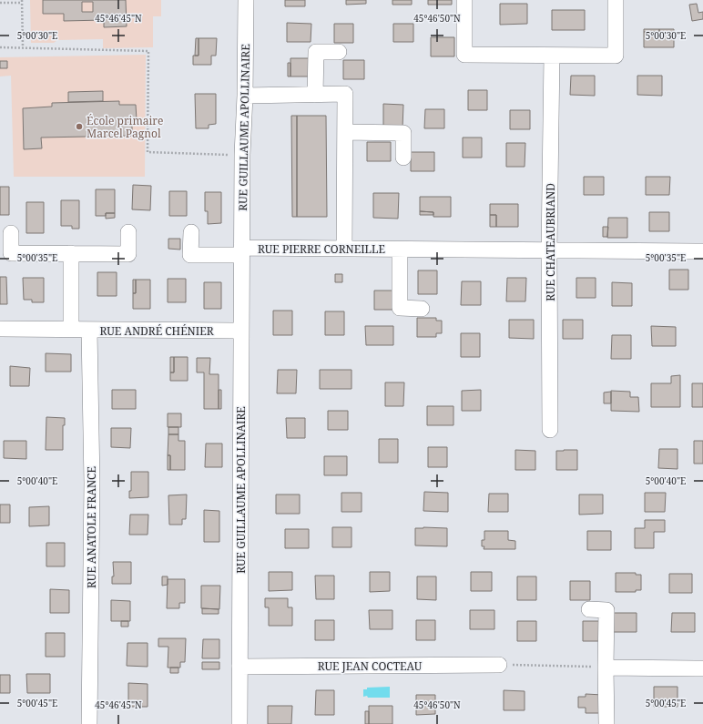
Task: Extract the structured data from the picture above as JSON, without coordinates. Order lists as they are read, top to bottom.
{
  "streets": {
    "street": [
      "RUE GUILLAUME APOLLINAIRE",
      "RUE CHATEAUBRIAND",
      "RUE PIERRE CORNEILLE",
      "RUE ANDRÉ CHÉNIER",
      "RUE ANATOLE FRANCE",
      "RUE JEAN COCTEAU"
    ]
  },
  "crossings": [
    ["RUE GUILLAUME APOLLINAIRE", "RUE PIERRE CORNEILLE"],
    ["RUE GUILLAUME APOLLINAIRE", "RUE ANDRÉ CHÉNIER"],
    ["RUE GUILLAUME APOLLINAIRE", "RUE JEAN COCTEAU"],
    ["RUE CHATEAUBRIAND", "RUE PIERRE CORNEILLE"],
    ["RUE ANDRÉ CHÉNIER", "RUE ANATOLE FRANCE"]
  ],
  "places": ["École primaire Marcel Pagnol"],
  "coordinates": [
    "45°46'45\"N",
    "45°46'50\"N",
    "5°00'30\"E",
    "5°00'35\"E",
    "5°00'40\"E",
    "5°00'45\"E"
  ]
}
